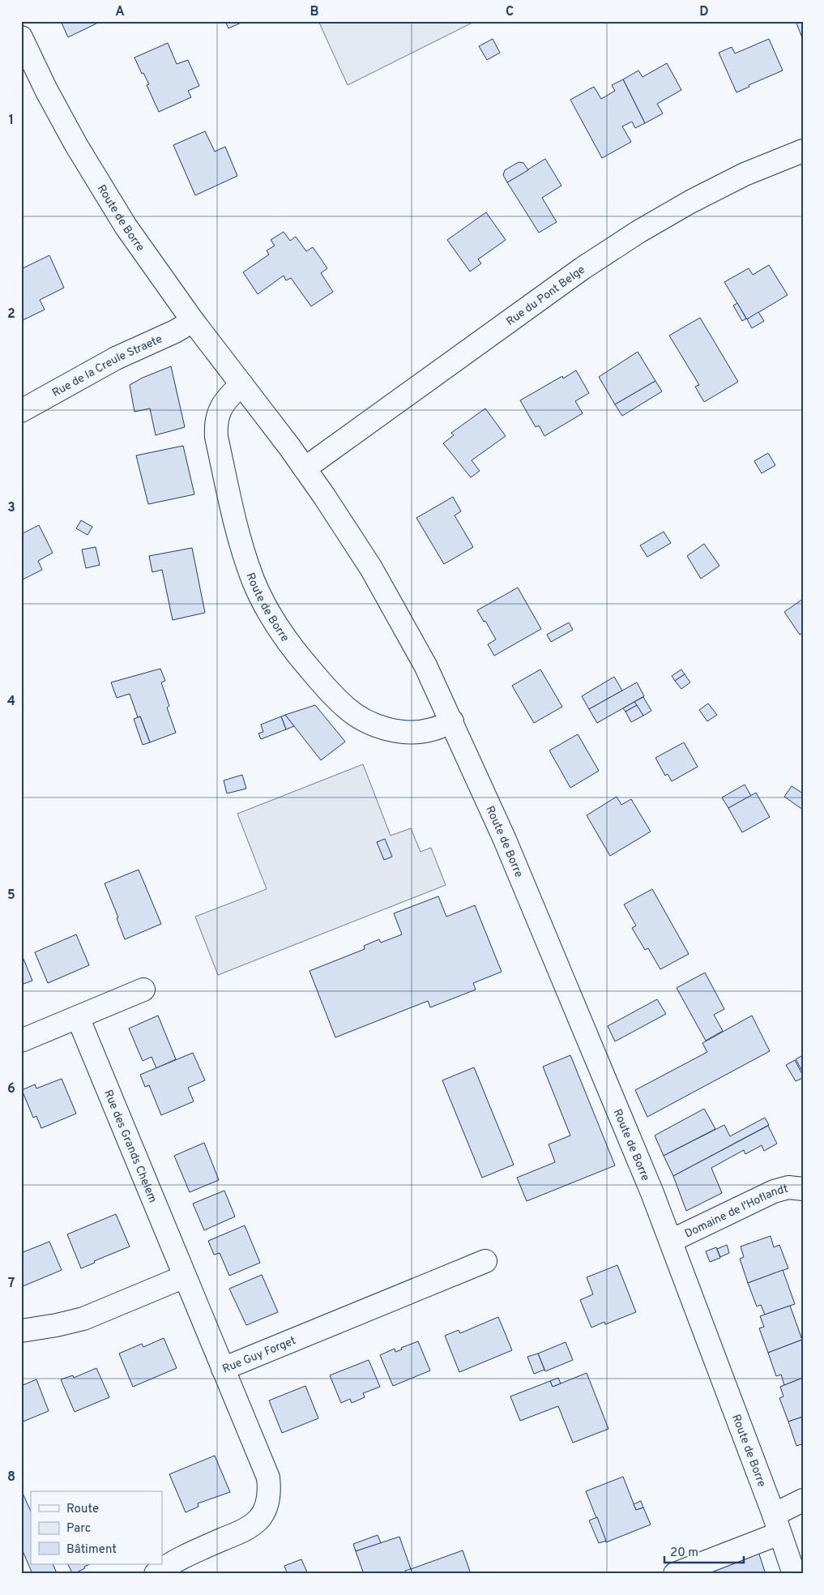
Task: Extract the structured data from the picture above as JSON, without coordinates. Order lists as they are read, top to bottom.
{
  "streets": {
    "street": [
      "Route de Borre",
      "Rue du Pont Belge",
      "Rue de la Creule Straete",
      "Rue des Grands Chelem",
      "Domaine de l'Hoflandt",
      "Rue Guy Forget"
    ]
  },
  "crossings": [
    ["Route de Borre", "Rue du Pont Belge"],
    ["Route de Borre", "Rue de la Creule Straete"],
    ["Route de Borre", "Domaine de l'Hoflandt"],
    ["Rue des Grands Chelem", "Rue Guy Forget"]
  ],
  "legend": ["Route", "Parc", "Bâtiment"],
  "scale_bar": "20 m",
  "grid": {
    "columns": [
      "A",
      "B",
      "C",
      "D"
    ],
    "rows": [
      "1",
      "2",
      "3",
      "4",
      "5",
      "6",
      "7",
      "8"
    ]
  }
}
